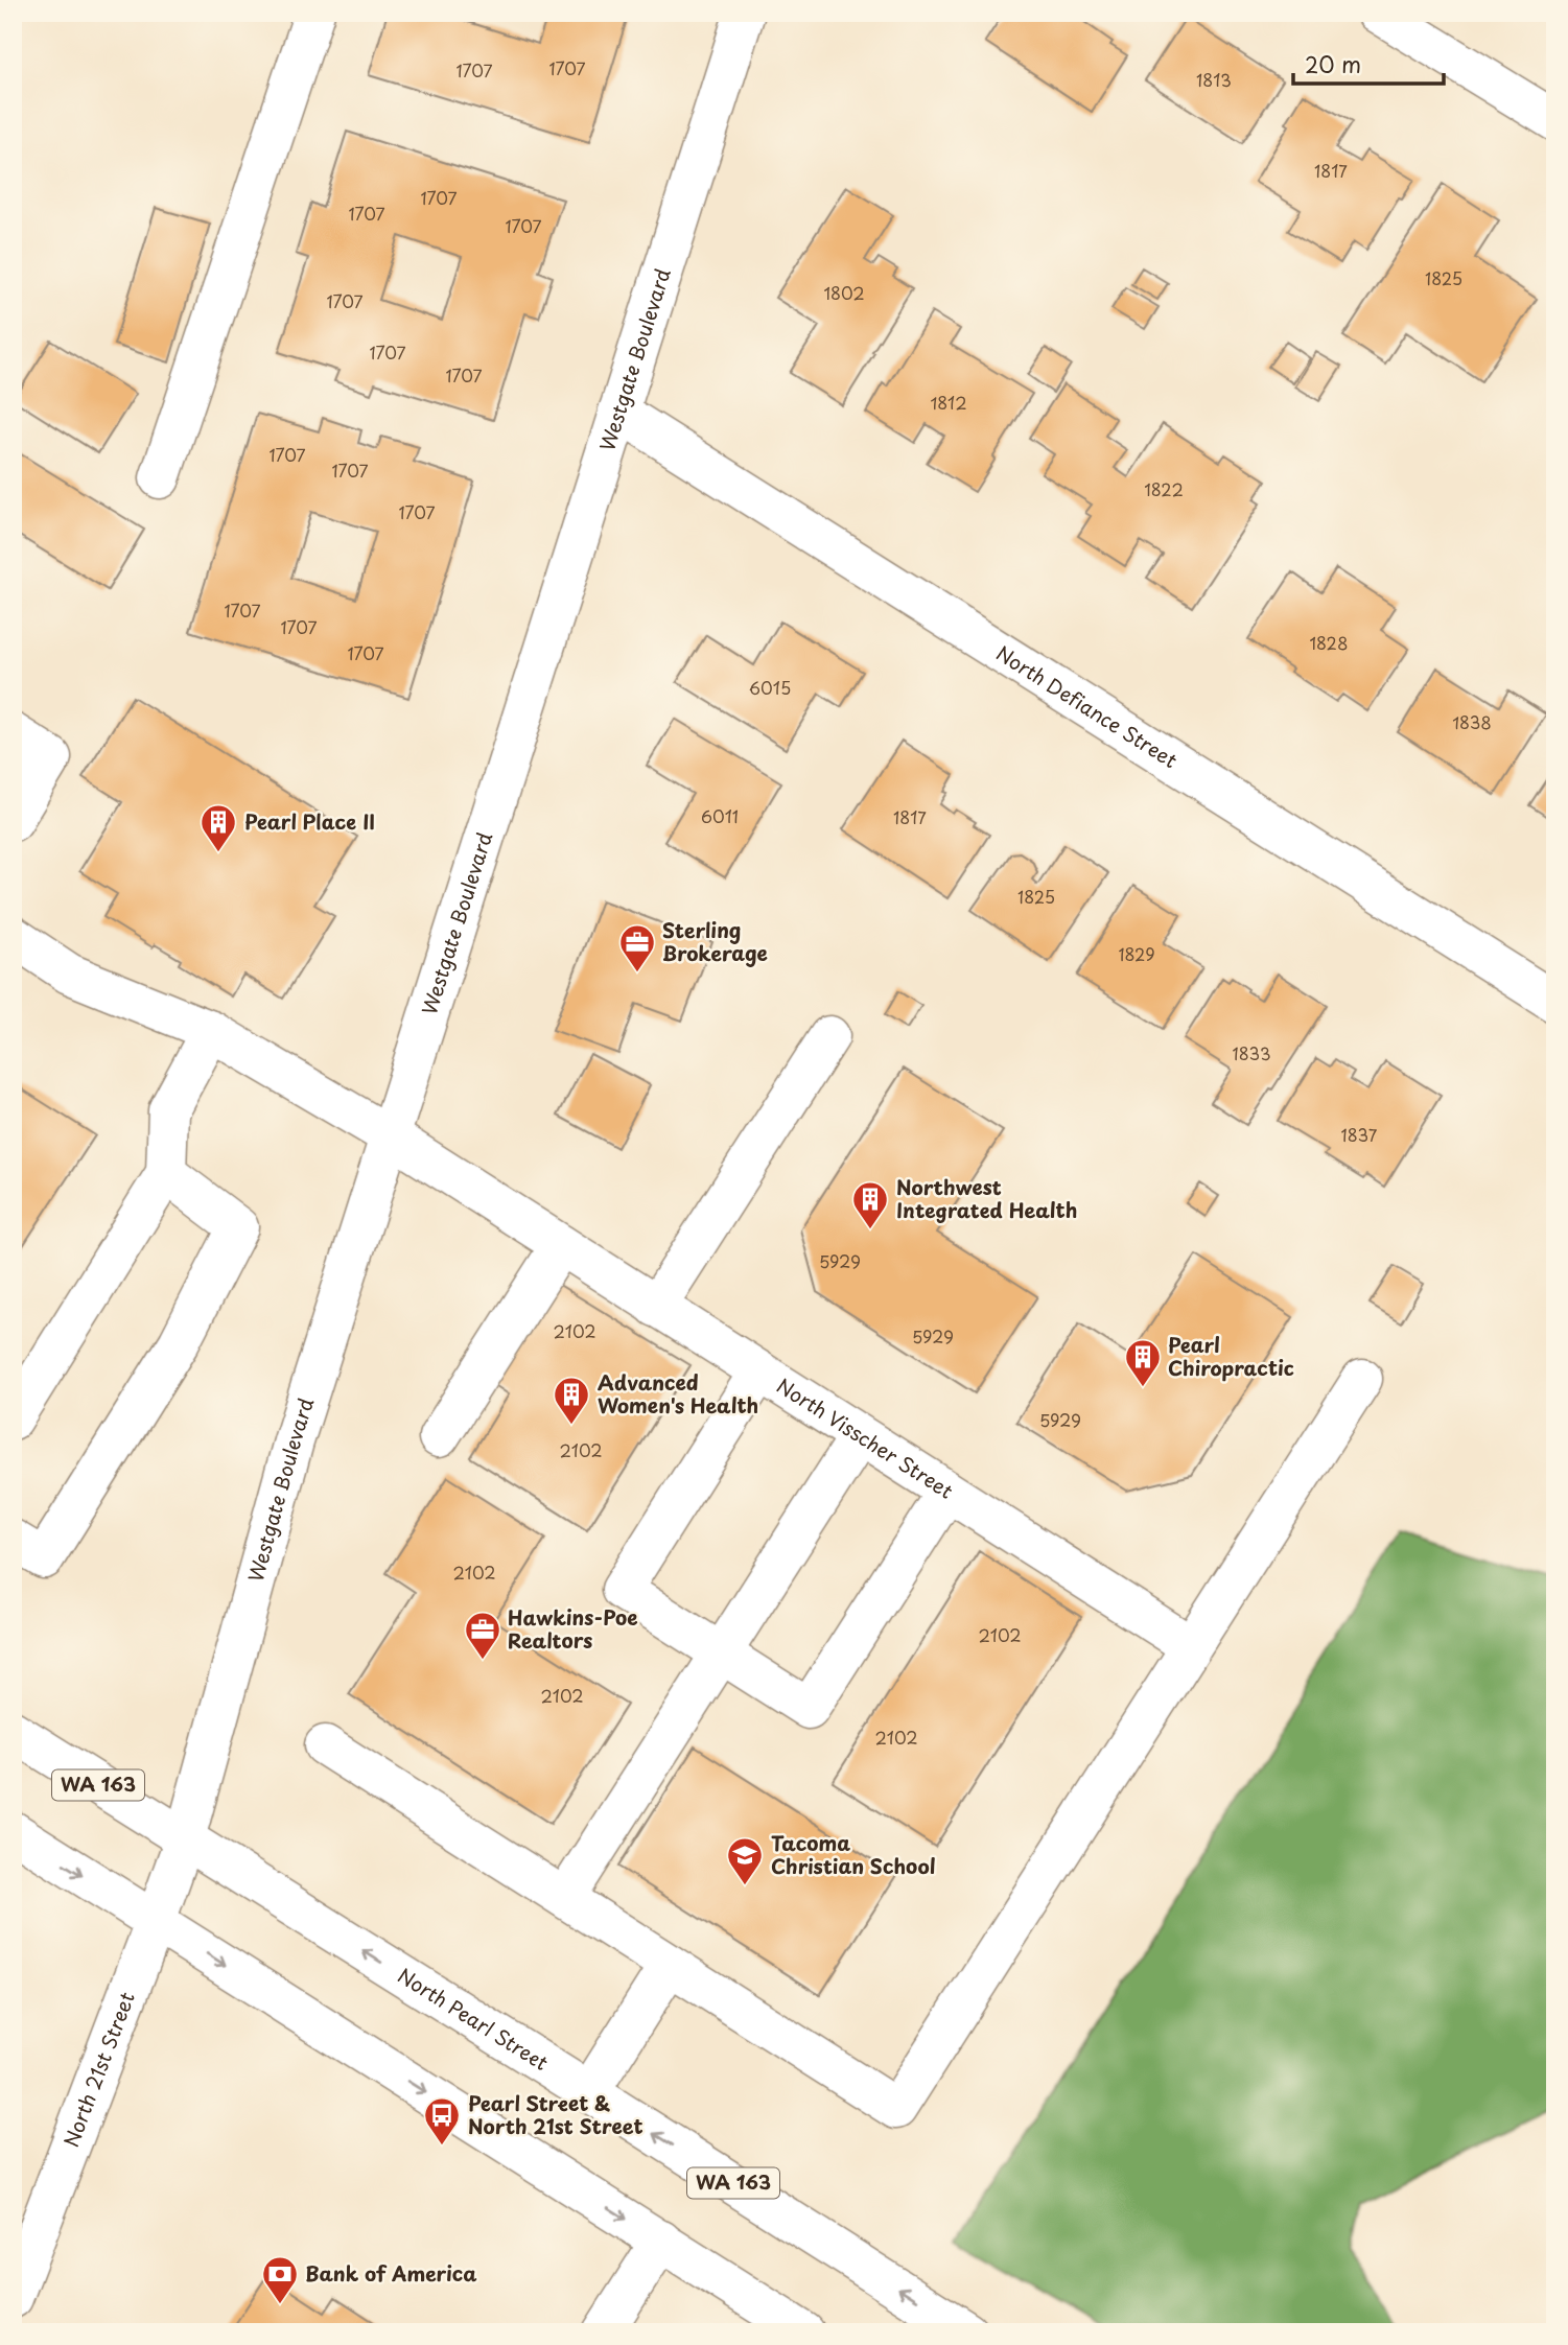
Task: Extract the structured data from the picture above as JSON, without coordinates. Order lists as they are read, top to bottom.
{
  "streets": {
    "street": [
      "Westgate Boulevard",
      "North Defiance Street",
      "North Visscher Street",
      "WA 163",
      "North Pearl Street",
      "North 21st Street"
    ]
  },
  "crossings": [
    ["Westgate Boulevard", "North Defiance Street"],
    ["Westgate Boulevard", "North Visscher Street"],
    ["Westgate Boulevard", "North Pearl Street"],
    ["Westgate Boulevard", "North 21st Street"],
    ["North Pearl Street", "North 21st Street"]
  ],
  "places": {
    "building": [
      "Pearl Place II",
      "Northwest Integrated Health",
      "Pearl Chiropractic",
      "Advanced Women's Health"
    ],
    "office": ["Sterling Brokerage", "Hawkins-Poe Realtors"],
    "school or university": ["Tacoma Christian School"],
    "bus stop": ["Pearl Street & North 21st Street"],
    "bank": ["Bank of America"]
  },
  "house_numbers": [
    "1707",
    "1707",
    "1813",
    "1817",
    "1707",
    "1707",
    "1707",
    "1825",
    "1802",
    "1707",
    "1707",
    "1707",
    "1812",
    "1707",
    "1707",
    "1822",
    "1707",
    "1707",
    "1707",
    "1828",
    "1707",
    "6015",
    "1838",
    "6011",
    "1817",
    "1825",
    "1829",
    "1833",
    "1837",
    "5929",
    "2102",
    "5929",
    "5929",
    "2102",
    "2102",
    "2102",
    "2102",
    "2102"
  ],
  "scale_bar": "20 m"
}
